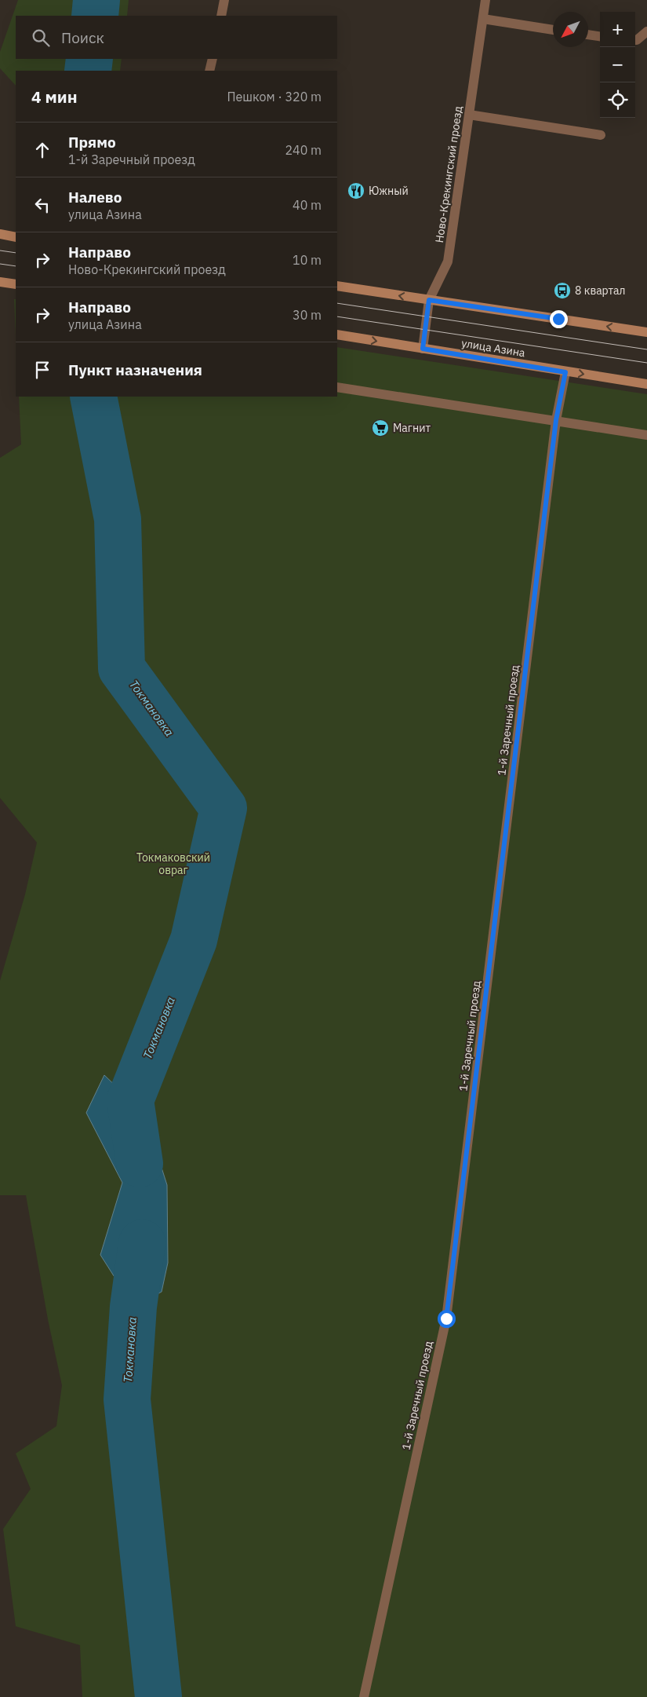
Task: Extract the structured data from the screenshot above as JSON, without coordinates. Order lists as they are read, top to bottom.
{
  "streets": {
    "main road": ["улица Азина"],
    "street": ["Ново-Крекингский проезд", "1-й Заречный проезд"]
  },
  "crossings": [
    ["Ново-Крекингский проезд", "улица Азина"],
    ["улица Азина", "1-й Заречный проезд"]
  ],
  "water": ["Токмановка"],
  "parks": ["Токмаковский овраг"],
  "places": {
    "restaurant": ["Южный"],
    "bus stop": ["8 квартал"],
    "supermarket": ["Магнит"]
  },
  "north": "bottom left",
  "page": {
    "map_buttons": ["+", "−"],
    "search": "Поиск",
    "heading": ["4 мин", "Пешком · 320 m"],
    "list": [
      ["Прямо", "1-й Заречный проезд", "240 m"],
      ["Налево", "улица Азина", "40 m"],
      ["Направо", "Ново-Крекингский проезд", "10 m"],
      ["Направо", "улица Азина", "30 m"],
      "Пункт назначения"
    ]
  }
}
